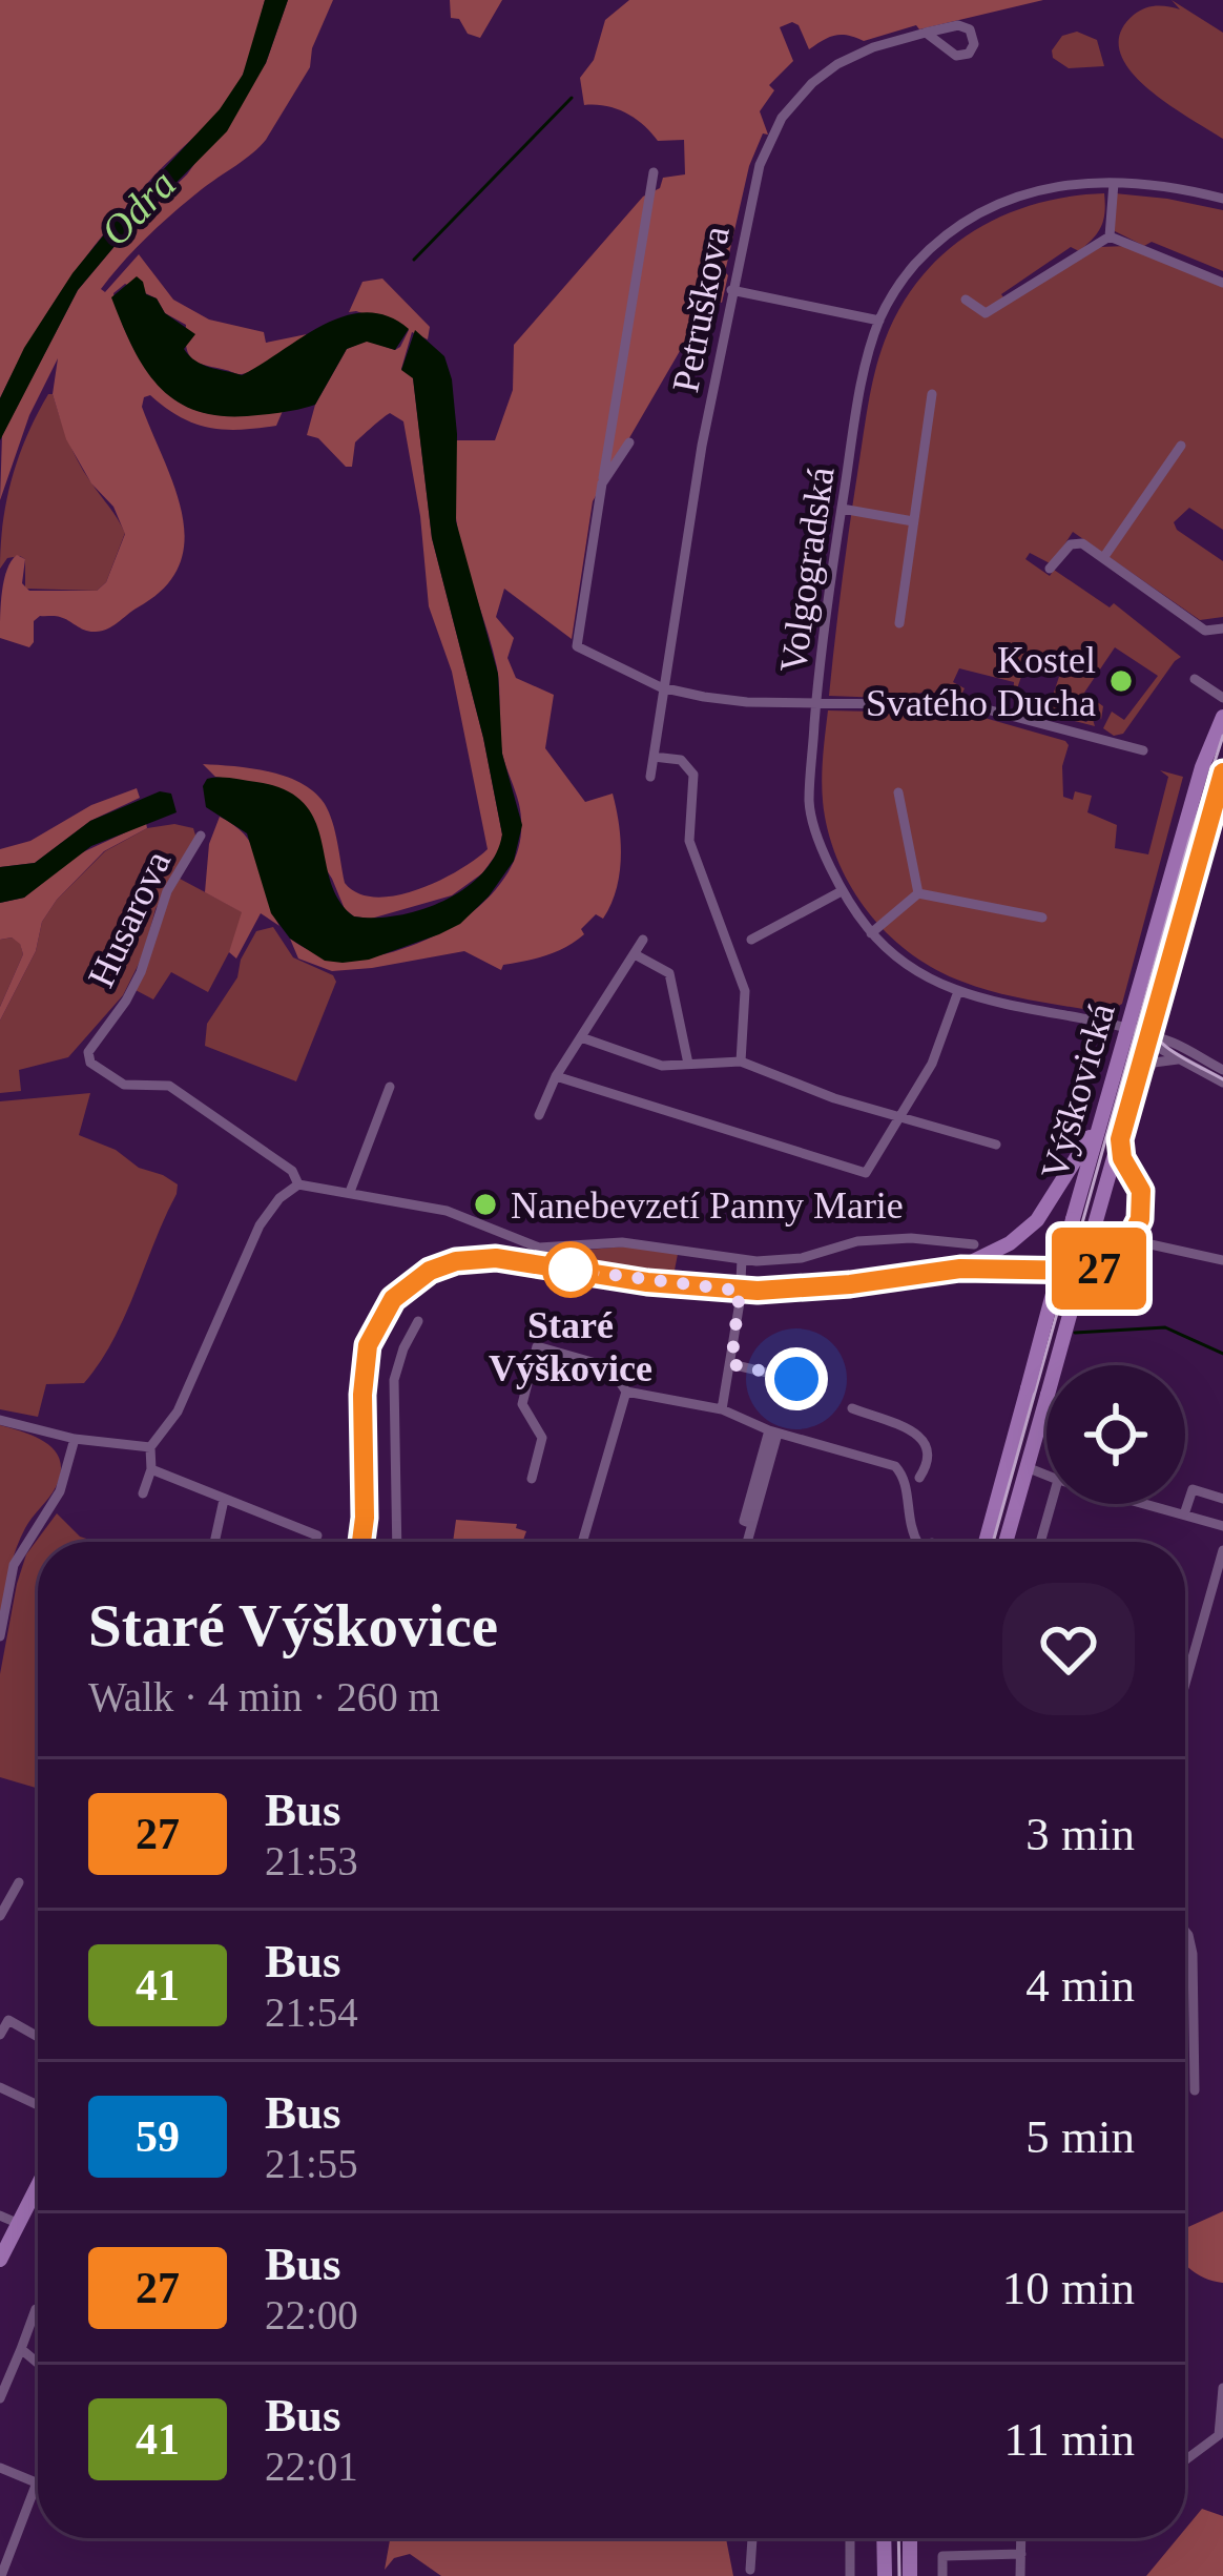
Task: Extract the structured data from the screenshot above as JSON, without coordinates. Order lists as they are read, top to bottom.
{
  "streets": {
    "street": [
      "Petruškova",
      "Volgogradská",
      "Husarova",
      "Výškovická"
    ]
  },
  "crossings": [
    ["Volgogradská", "Výškovická"]
  ],
  "water": ["Odra"],
  "places": ["Kostel Svatého Ducha", "Nanebevzetí Panny Marie", "Staré Výškovice"],
  "lines": ["bus line 27"],
  "page": {
    "on_map": "27",
    "heading": ["Staré Výškovice", "Walk · 4 min · 260 m"],
    "list": [
      {
        "mark": "27",
        "name": "Bus",
        "note": "21:53",
        "value": "3 min"
      },
      {
        "mark": "41",
        "name": "Bus",
        "note": "21:54",
        "value": "4 min"
      },
      {
        "mark": "59",
        "name": "Bus",
        "note": "21:55",
        "value": "5 min"
      },
      {
        "mark": "27",
        "name": "Bus",
        "note": "22:00",
        "value": "10 min"
      },
      {
        "mark": "41",
        "name": "Bus",
        "note": "22:01",
        "value": "11 min"
      }
    ]
  }
}
